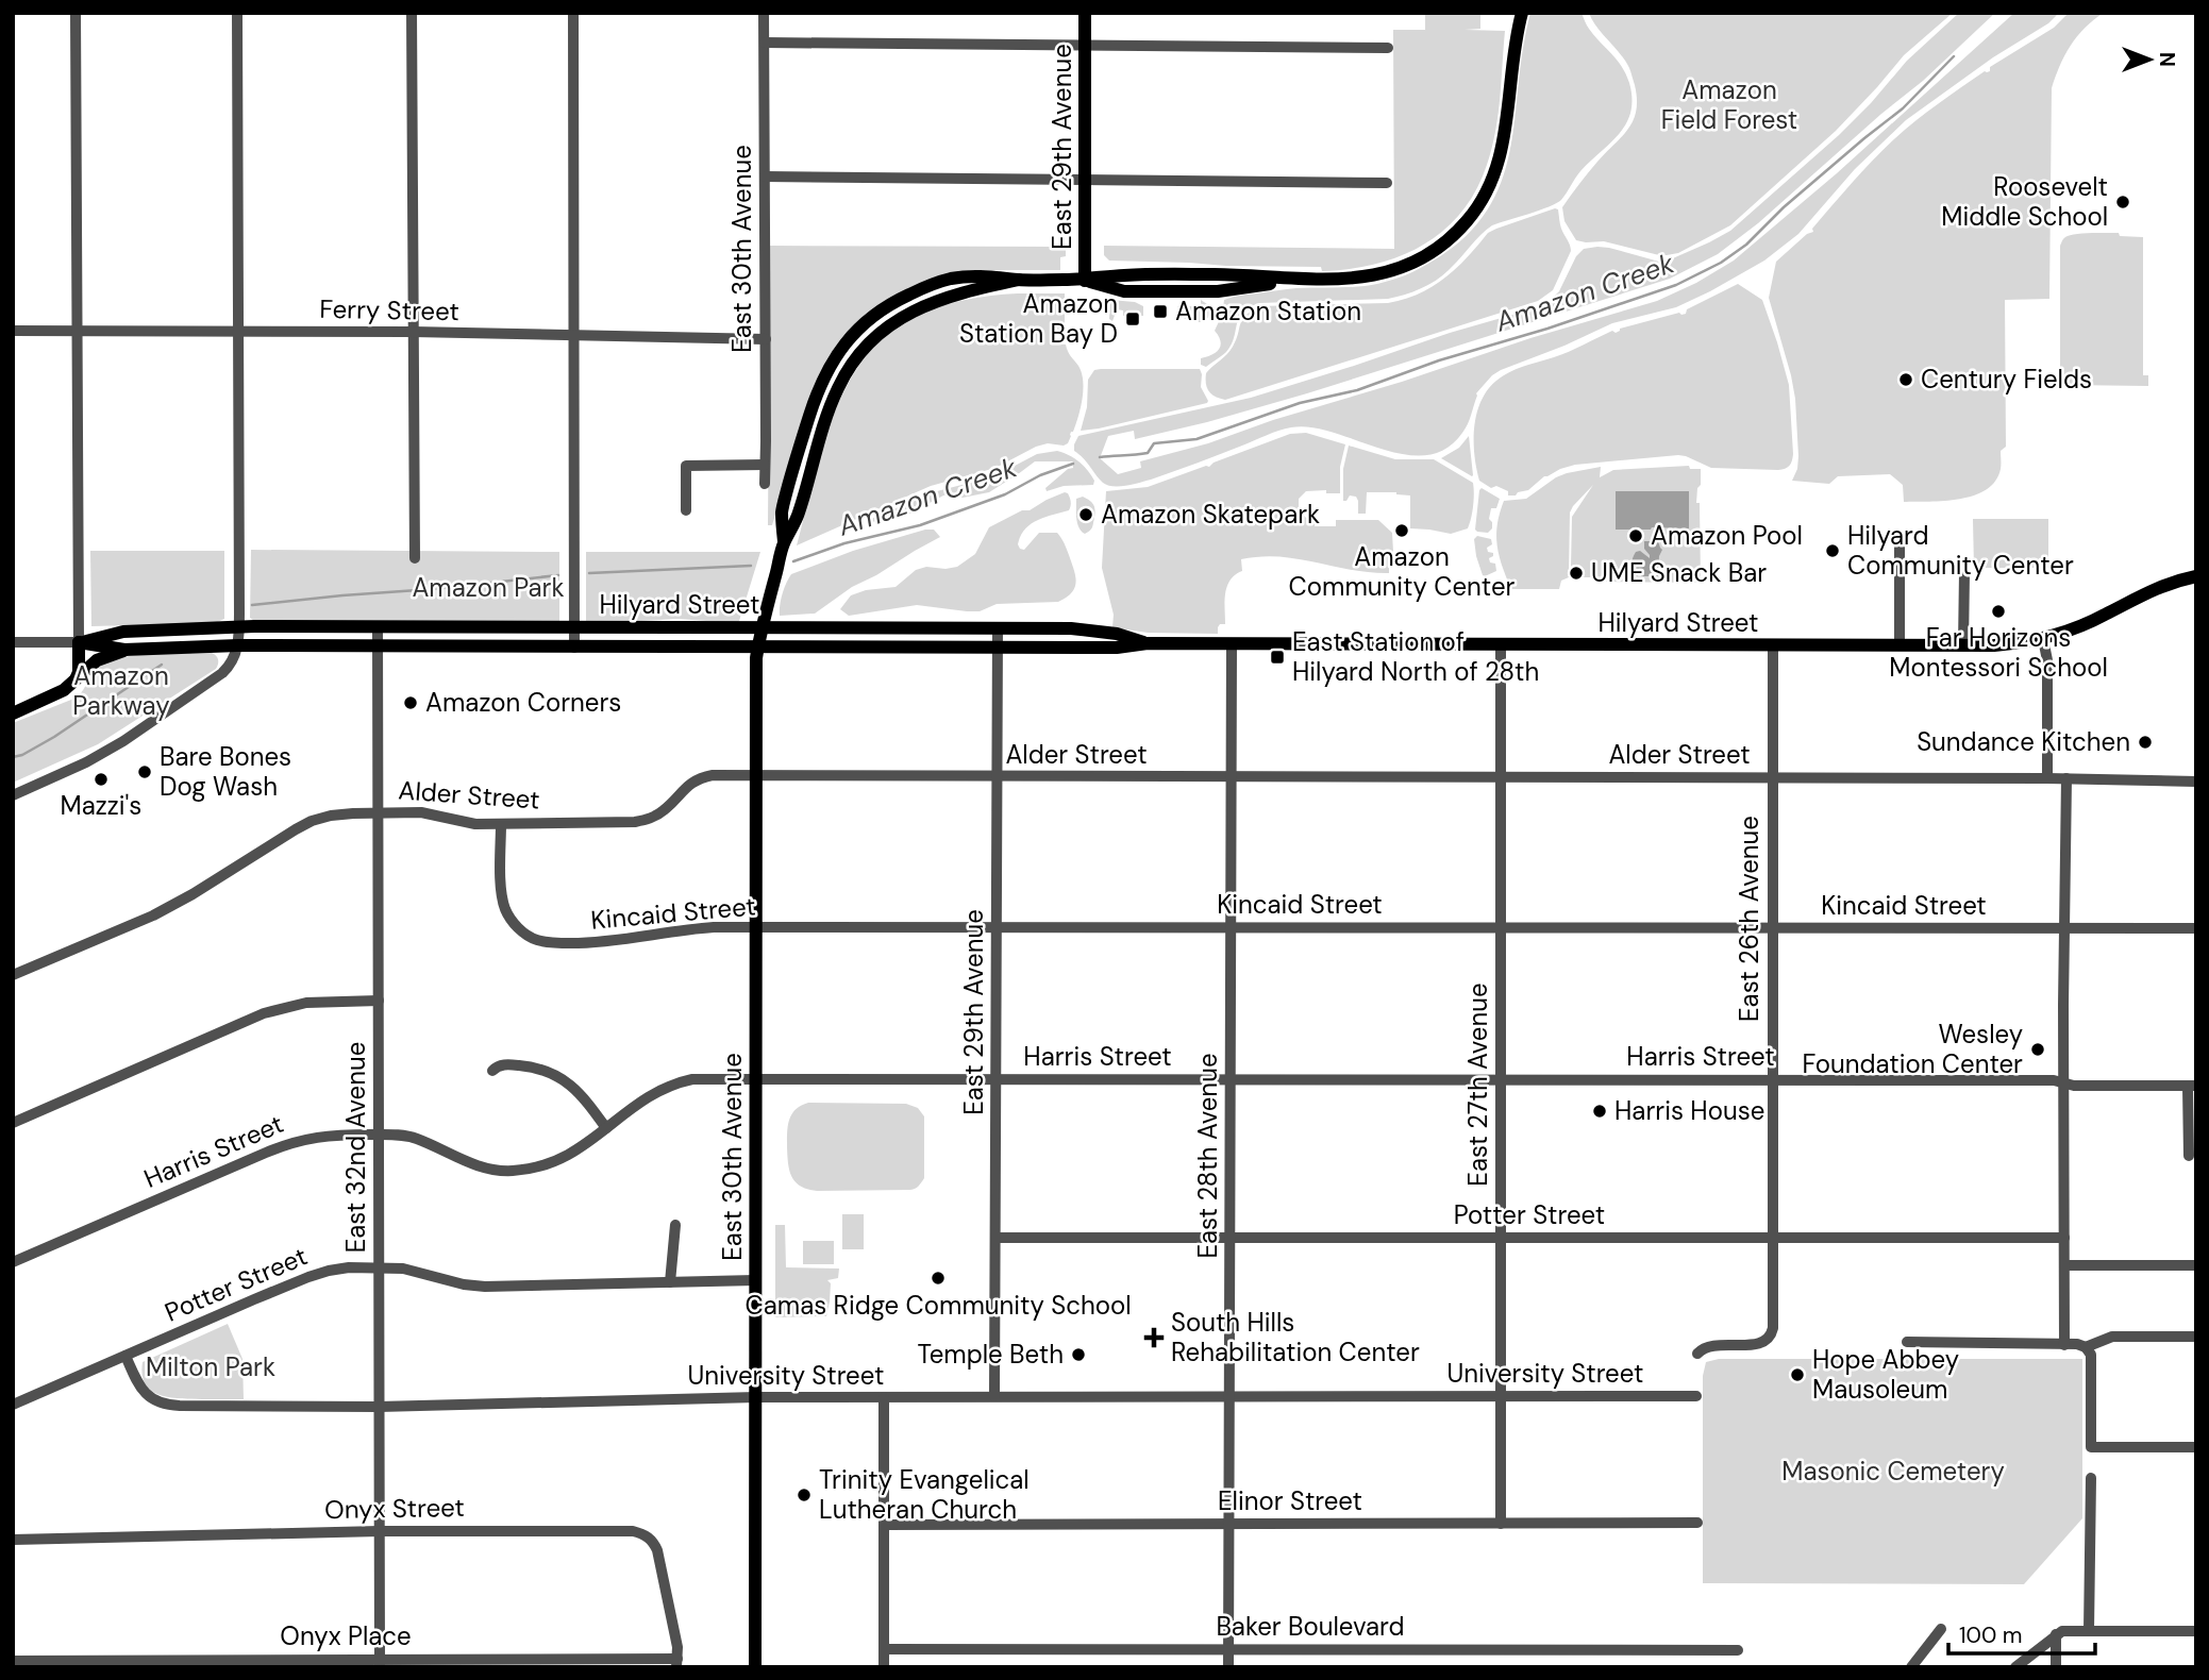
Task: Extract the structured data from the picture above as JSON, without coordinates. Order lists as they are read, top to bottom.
{
  "streets": {
    "main road": ["East 29th Avenue", "East 30th Avenue", "Hilyard Street"],
    "street": [
      "Ferry Street",
      "Alder Street",
      "Kincaid Street",
      "East 26th Avenue",
      "Harris Street",
      "East 27th Avenue",
      "East 32nd Avenue",
      "East 28th Avenue",
      "Potter Street",
      "University Street",
      "Elinor Street",
      "Onyx Street",
      "Baker Boulevard",
      "Onyx Place"
    ]
  },
  "crossings": [
    ["East 29th Avenue", "Hilyard Street"],
    ["East 29th Avenue", "Alder Street"],
    ["East 29th Avenue", "Kincaid Street"],
    ["East 29th Avenue", "Harris Street"],
    ["East 29th Avenue", "Potter Street"],
    ["East 29th Avenue", "University Street"],
    ["East 30th Avenue", "Ferry Street"],
    ["East 30th Avenue", "Hilyard Street"],
    ["East 30th Avenue", "Alder Street"],
    ["East 30th Avenue", "Kincaid Street"],
    ["East 30th Avenue", "Harris Street"],
    ["East 30th Avenue", "Potter Street"],
    ["East 30th Avenue", "University Street"],
    ["Hilyard Street", "East 26th Avenue"],
    ["Hilyard Street", "East 27th Avenue"],
    ["Hilyard Street", "East 32nd Avenue"],
    ["Hilyard Street", "East 28th Avenue"],
    ["Alder Street", "Kincaid Street"],
    ["Alder Street", "East 26th Avenue"],
    ["Alder Street", "East 27th Avenue"],
    ["Alder Street", "East 32nd Avenue"],
    ["Alder Street", "East 28th Avenue"],
    ["Kincaid Street", "East 26th Avenue"],
    ["Kincaid Street", "East 27th Avenue"],
    ["Kincaid Street", "East 28th Avenue"],
    ["East 26th Avenue", "Harris Street"],
    ["East 26th Avenue", "Potter Street"],
    ["Harris Street", "East 27th Avenue"],
    ["Harris Street", "East 32nd Avenue"],
    ["Harris Street", "East 28th Avenue"],
    ["East 27th Avenue", "Potter Street"],
    ["East 27th Avenue", "University Street"],
    ["East 27th Avenue", "Elinor Street"],
    ["East 32nd Avenue", "Potter Street"],
    ["East 32nd Avenue", "University Street"],
    ["East 32nd Avenue", "Onyx Street"],
    ["East 32nd Avenue", "Onyx Place"],
    ["East 28th Avenue", "Potter Street"],
    ["East 28th Avenue", "University Street"],
    ["East 28th Avenue", "Elinor Street"],
    ["East 28th Avenue", "Baker Boulevard"],
    ["Potter Street", "University Street"],
    ["Onyx Street", "Onyx Place"]
  ],
  "water": ["Amazon Creek"],
  "parks": [
    "Amazon Field Forest",
    "Amazon Park",
    "Amazon Parkway",
    "Milton Park",
    "Masonic Cemetery"
  ],
  "places": {
    "other": [
      "Roosevelt Middle School",
      "Century Fields",
      "Amazon Skatepark",
      "Amazon Community Center",
      "Amazon Pool",
      "Hilyard Community Center",
      "UME Snack Bar",
      "Far Horizons Montessori School",
      "Amazon Corners",
      "Sundance Kitchen",
      "Bare Bones Dog Wash",
      "Mazzi's",
      "Wesley Foundation Center",
      "Harris House",
      "Camas Ridge Community School",
      "Temple Beth",
      "Hope Abbey Mausoleum",
      "Trinity Evangelical Lutheran Church"
    ],
    "transit": ["Amazon Station", "Amazon Station Bay D", "East Station of Hilyard North of 28th"],
    "health": ["South Hills Rehabilitation Center"]
  },
  "scale_bar": "100 m",
  "north": "right"
}
